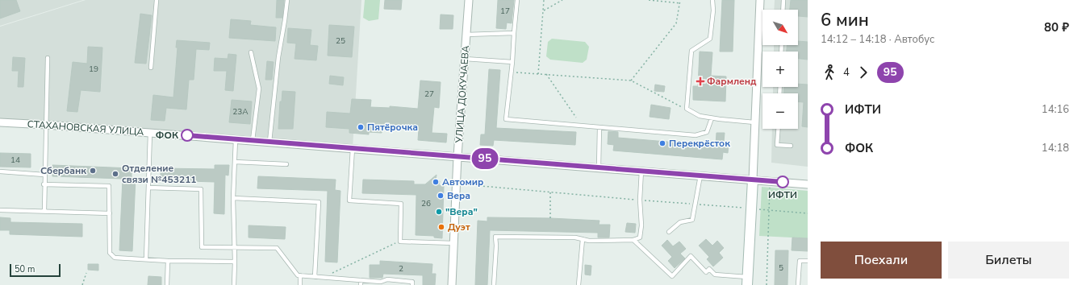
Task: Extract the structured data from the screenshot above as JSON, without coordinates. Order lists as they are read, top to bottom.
{
  "streets": {
    "street": ["УЛИЦА ДОКУЧАЕВА", "СТАХАНОВСКАЯ УЛИЦА"]
  },
  "crossings": [
    ["УЛИЦА ДОКУЧАЕВА", "СТАХАНОВСКАЯ УЛИЦА"]
  ],
  "places": {
    "health": ["Фармленд"],
    "other": [
      "Пятёрочка",
      "ФОК",
      "Перекрёсток",
      "Сбербанк",
      "Отделение связи №453211",
      "Автомир",
      "ИФТИ",
      "Вера",
      "\"Вера\"",
      "Дуэт"
    ]
  },
  "lines": ["bus line 95"],
  "house_numbers": [
    "17",
    "25",
    "19",
    "27",
    "23А",
    "14",
    "26",
    "5",
    "2"
  ],
  "scale_bar": "50 m",
  "north": "bottom right",
  "page": {
    "on_map": "95",
    "heading": ["6 мин", "14:12 – 14:18 · Автобус", "80 ₽"],
    "map_buttons": ["+", "−"],
    "legs": ["4", "95"],
    "list": [
      {
        "name": "ИФТИ",
        "value": "14:16"
      },
      {
        "name": "ФОК",
        "value": "14:18"
      }
    ],
    "buttons": ["Поехали", "Билеты"],
    "scale": "50 m"
  }
}
